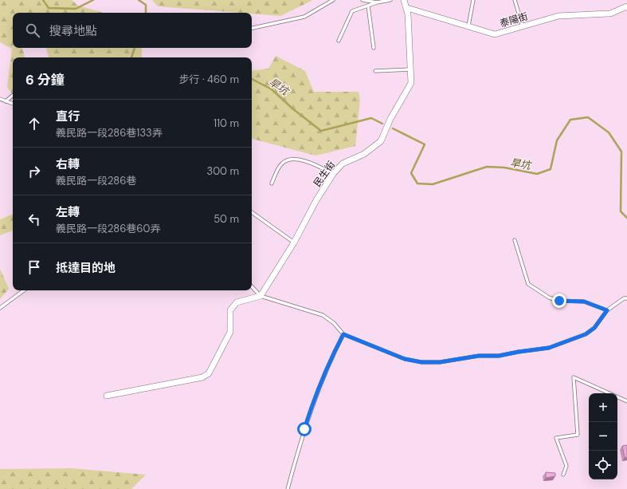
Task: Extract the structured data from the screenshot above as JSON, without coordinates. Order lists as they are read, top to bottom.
{
  "streets": {
    "street": ["泰陽街", "民生街"]
  },
  "crossings": [
    ["泰陽街", "民生街"]
  ],
  "water": ["旱坑"],
  "page": {
    "search": "搜尋地點",
    "heading": ["6 分鐘", "步行 · 460 m"],
    "list": [
      ["直行", "義民路一段286巷133弄", "110 m"],
      ["右轉", "義民路一段286巷", "300 m"],
      ["左轉", "義民路一段286巷60弄", "50 m"],
      "抵達目的地"
    ],
    "map_buttons": ["+", "−"]
  }
}
